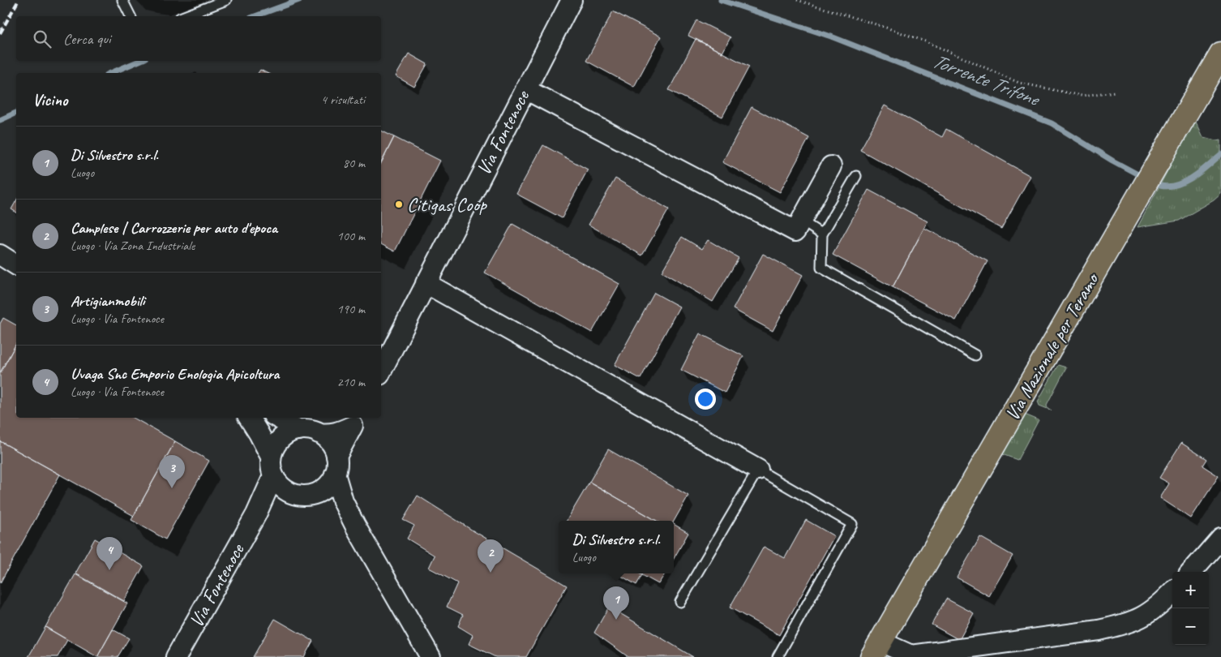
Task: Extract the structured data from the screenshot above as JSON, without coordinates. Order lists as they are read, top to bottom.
{
  "streets": {
    "main road": ["Via Nazionale per Teramo"],
    "street": ["Via Fontenoce"]
  },
  "water": ["Torrente Trifone"],
  "places": ["Citigas Coop"],
  "page": {
    "search": "Cerca qui",
    "heading": ["Vicino", "4 risultati"],
    "list": [
      {
        "mark": "1",
        "name": "Di Silvestro s.r.l.",
        "note": "Luogo",
        "value": "80 m"
      },
      {
        "mark": "2",
        "name": "Camplese | Carrozzerie per auto d'epoca",
        "note": "Luogo · Via Zona Industriale",
        "value": "100 m"
      },
      {
        "mark": "3",
        "name": "Artigianmobili",
        "note": "Luogo · Via Fontenoce",
        "value": "190 m"
      },
      {
        "mark": "4",
        "name": "Uvaga Snc Emporio Enologia Apicoltura",
        "note": "Luogo · Via Fontenoce",
        "value": "210 m"
      }
    ],
    "pins": [
      "3",
      "4",
      "2",
      "1"
    ],
    "popup": ["Di Silvestro s.r.l.", "Luogo"],
    "map_buttons": ["+", "−"]
  }
}
